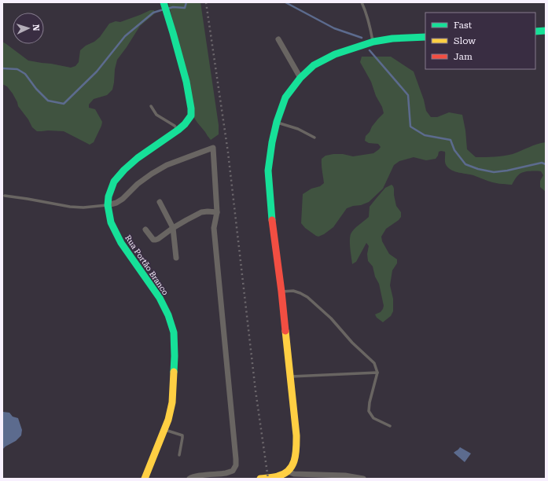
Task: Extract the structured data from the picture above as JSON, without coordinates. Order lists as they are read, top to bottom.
{
  "streets": {
    "main road": ["Rua Portão Branco"]
  },
  "legend": ["Fast", "Slow", "Jam"],
  "north": "right"
}
